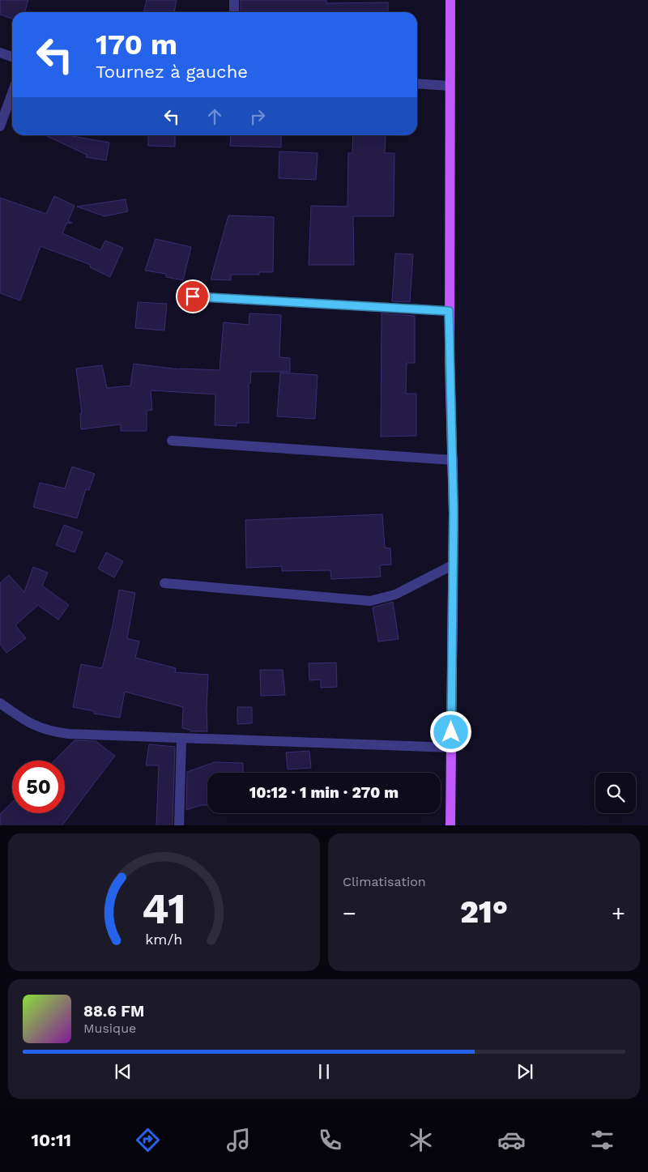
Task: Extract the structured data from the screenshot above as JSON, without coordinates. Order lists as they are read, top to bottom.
{
  "page": {
    "turn": ["170 m", "Tournez à gauche"],
    "limit": "50",
    "trip": "10:12 · 1 min · 270 m",
    "tile": "Climatisation",
    "heat": ["−", "21°", "+"],
    "song": ["88.6 FM", "Musique"],
    "tabs": "10:11",
    "gauge": ["41", "km/h"]
  }
}
